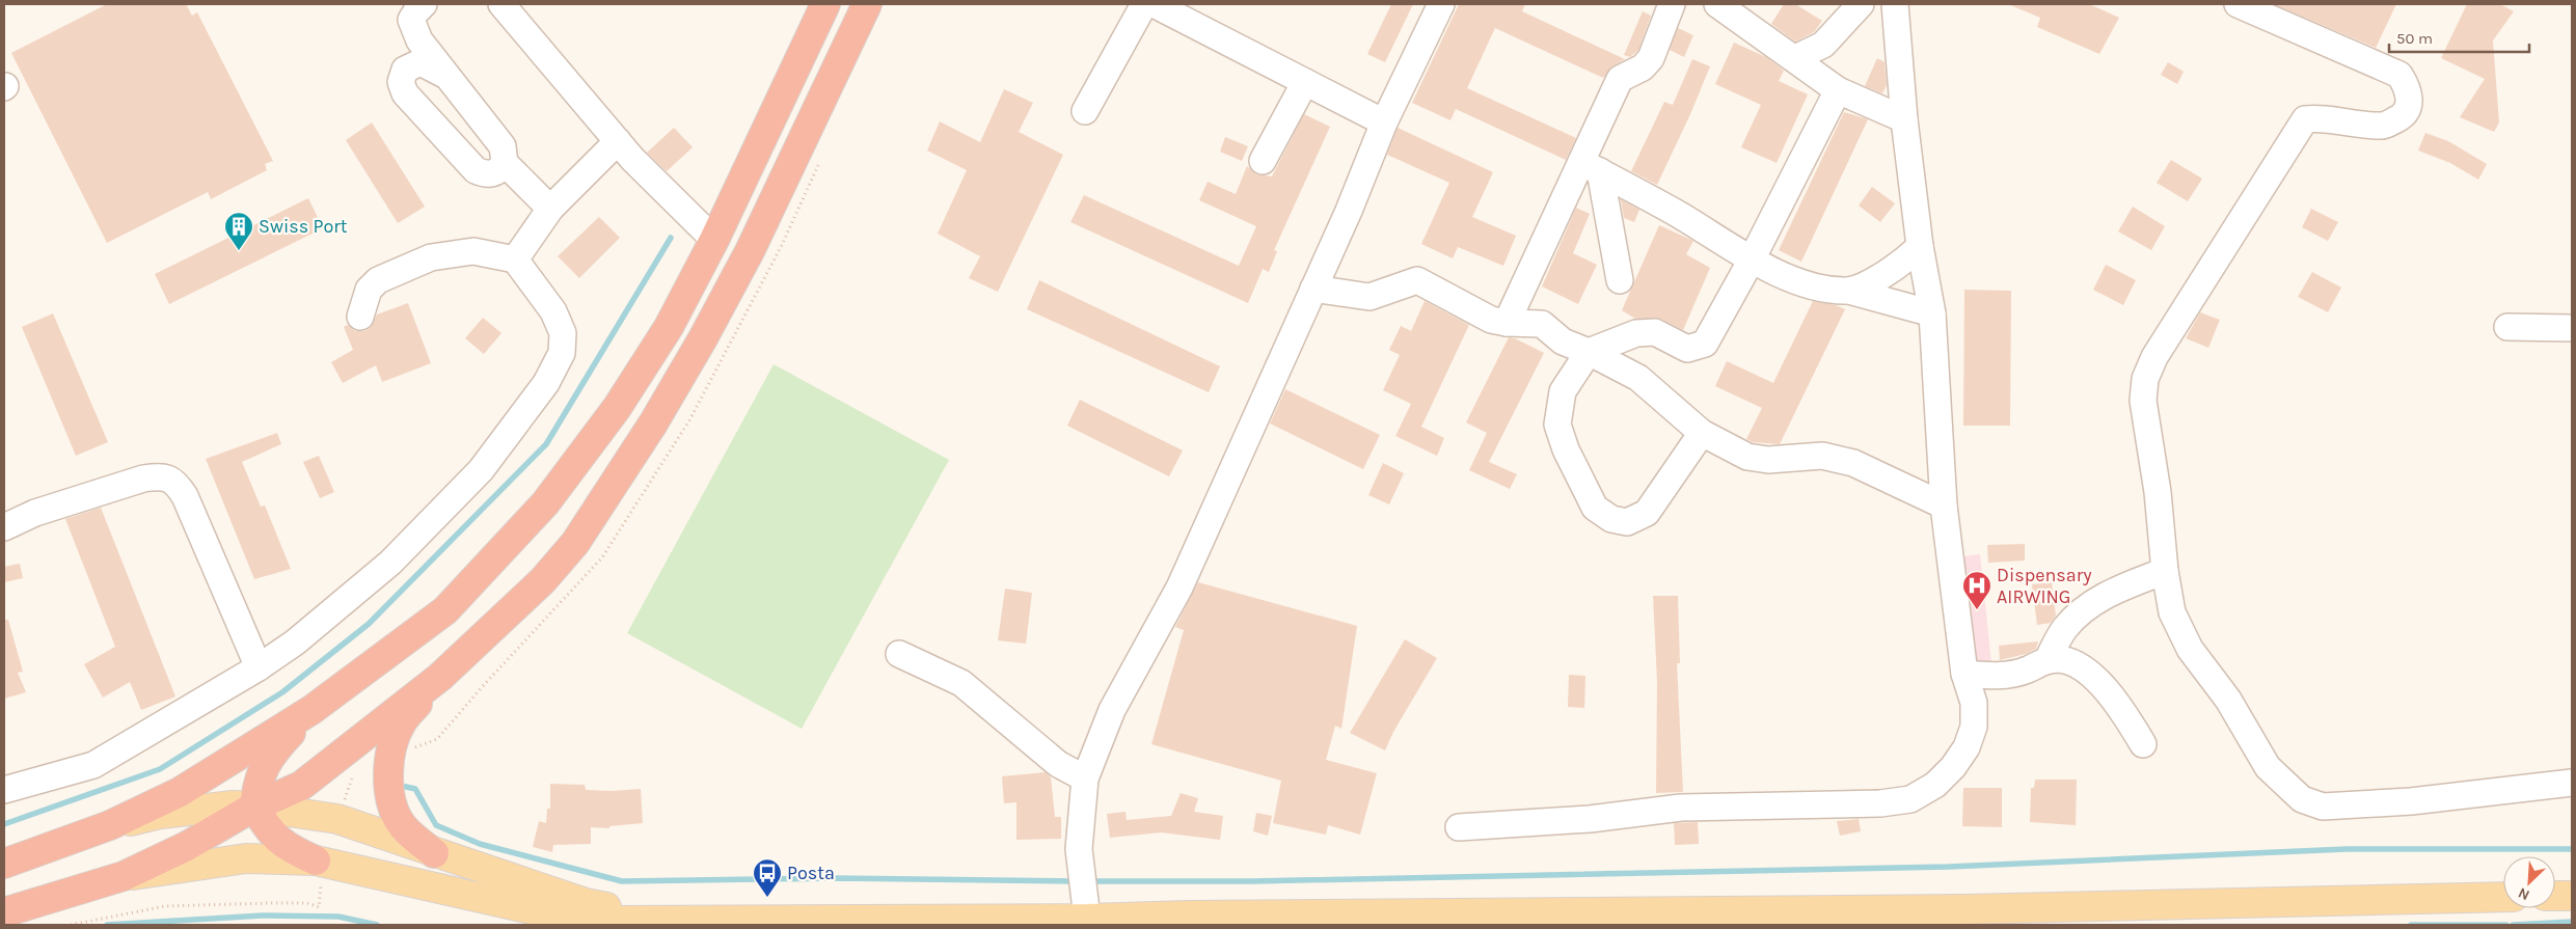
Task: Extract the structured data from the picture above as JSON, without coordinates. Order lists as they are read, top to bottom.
{
  "places": {
    "building": ["Swiss Port"],
    "hospital": ["Dispensary AIRWING"],
    "bus stop": ["Posta"]
  },
  "scale_bar": "50 m",
  "north": "bottom left"
}
